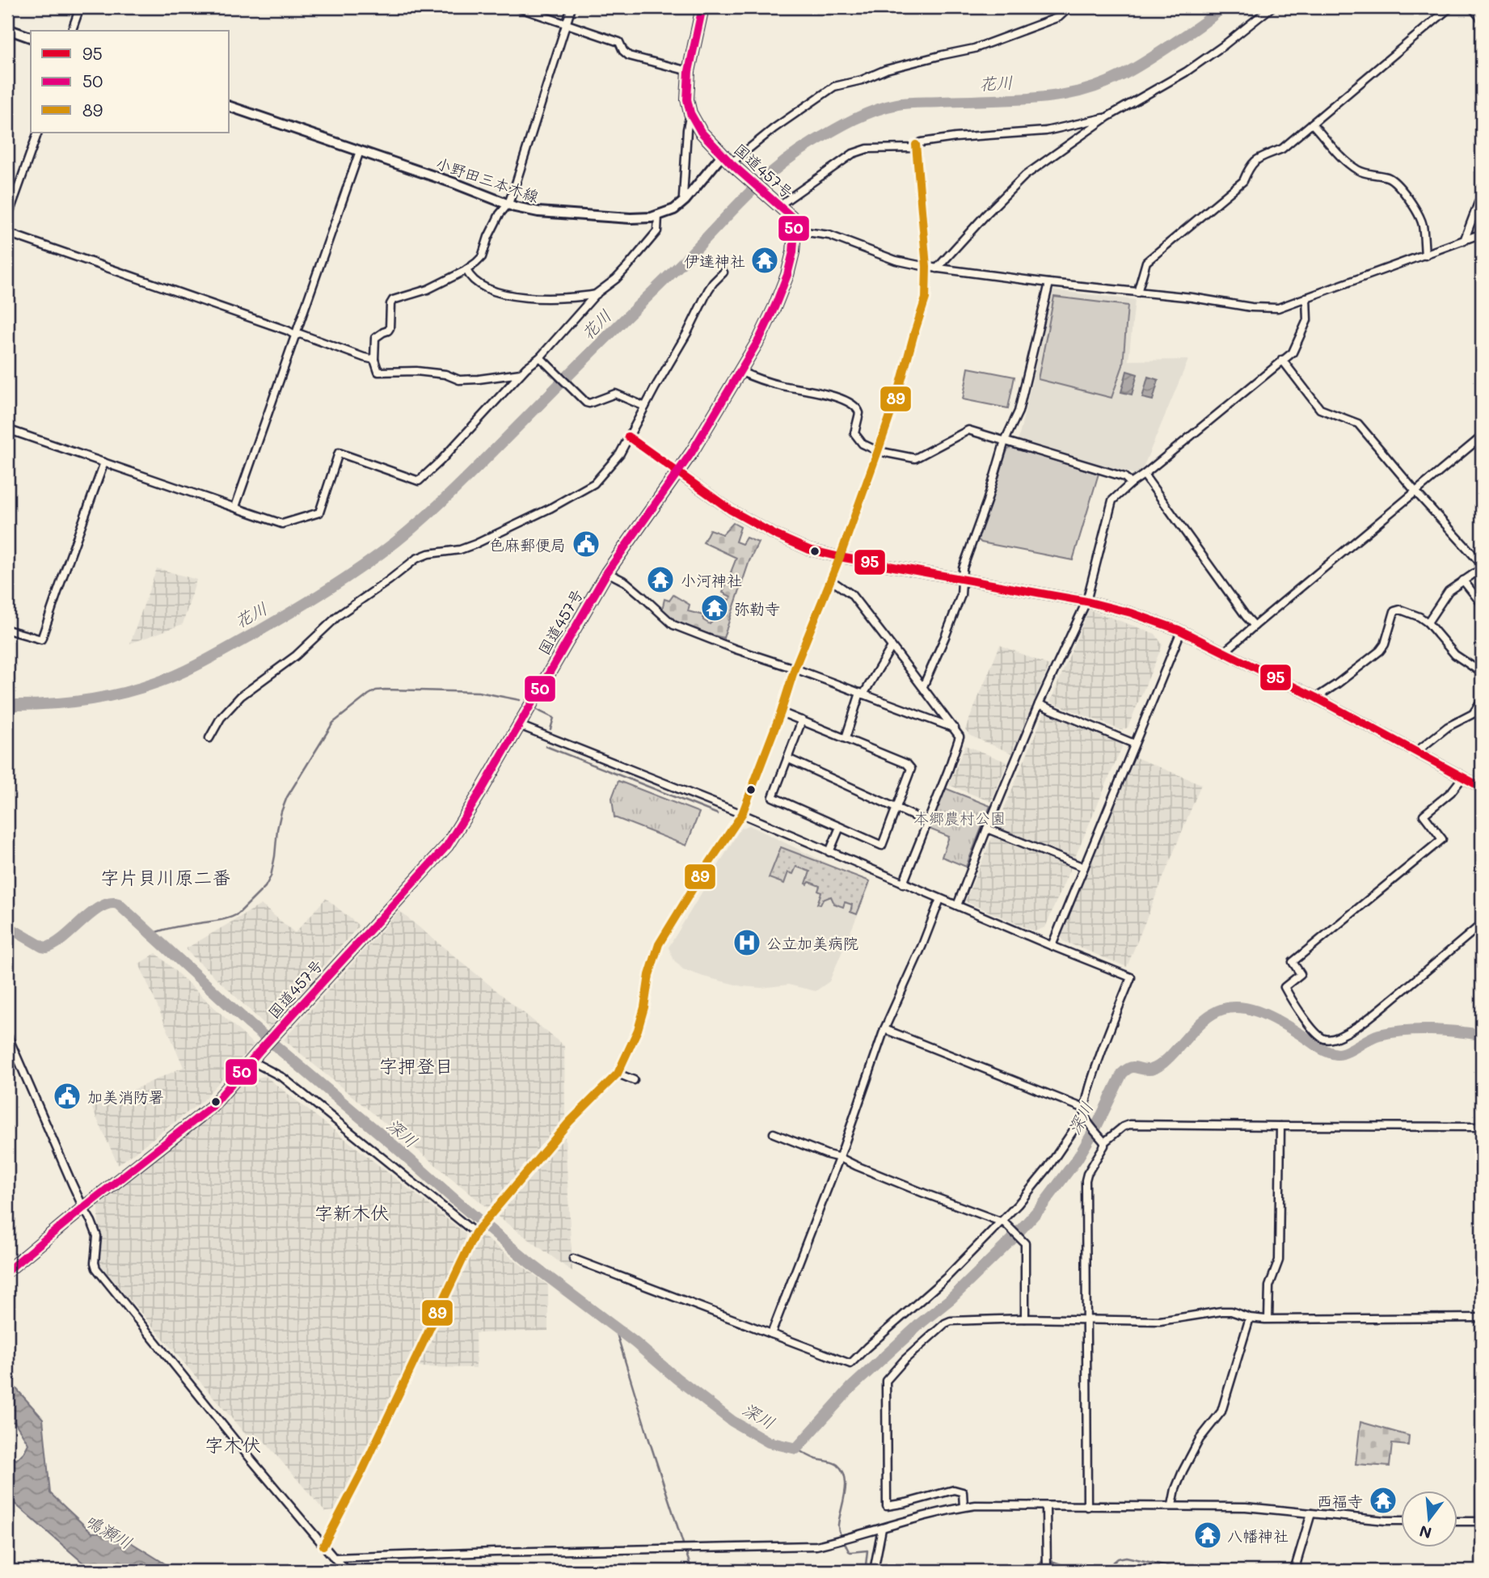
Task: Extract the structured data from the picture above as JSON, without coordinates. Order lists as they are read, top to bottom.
{
  "streets": {
    "highway": ["国道457号"],
    "main road": ["小野田三本木線"]
  },
  "crossings": [
    ["国道457号", "小野田三本木線"]
  ],
  "districts": [
    "字片貝川原二番",
    "字押登目",
    "字新木伏",
    "字木伏"
  ],
  "water": ["花川", "深川", "鳴瀬川"],
  "parks": ["本郷農村公園"],
  "places": {
    "temple": [
      "伊達神社",
      "小河神社",
      "弥勒寺",
      "西福寺",
      "八幡神社"
    ],
    "public building": ["色麻郵便局", "加美消防署"],
    "hospital": ["公立加美病院"]
  },
  "lines": ["transit line 50", "transit line 89", "transit line 95"],
  "legend": ["95", "50", "89"],
  "north": "bottom"
}
